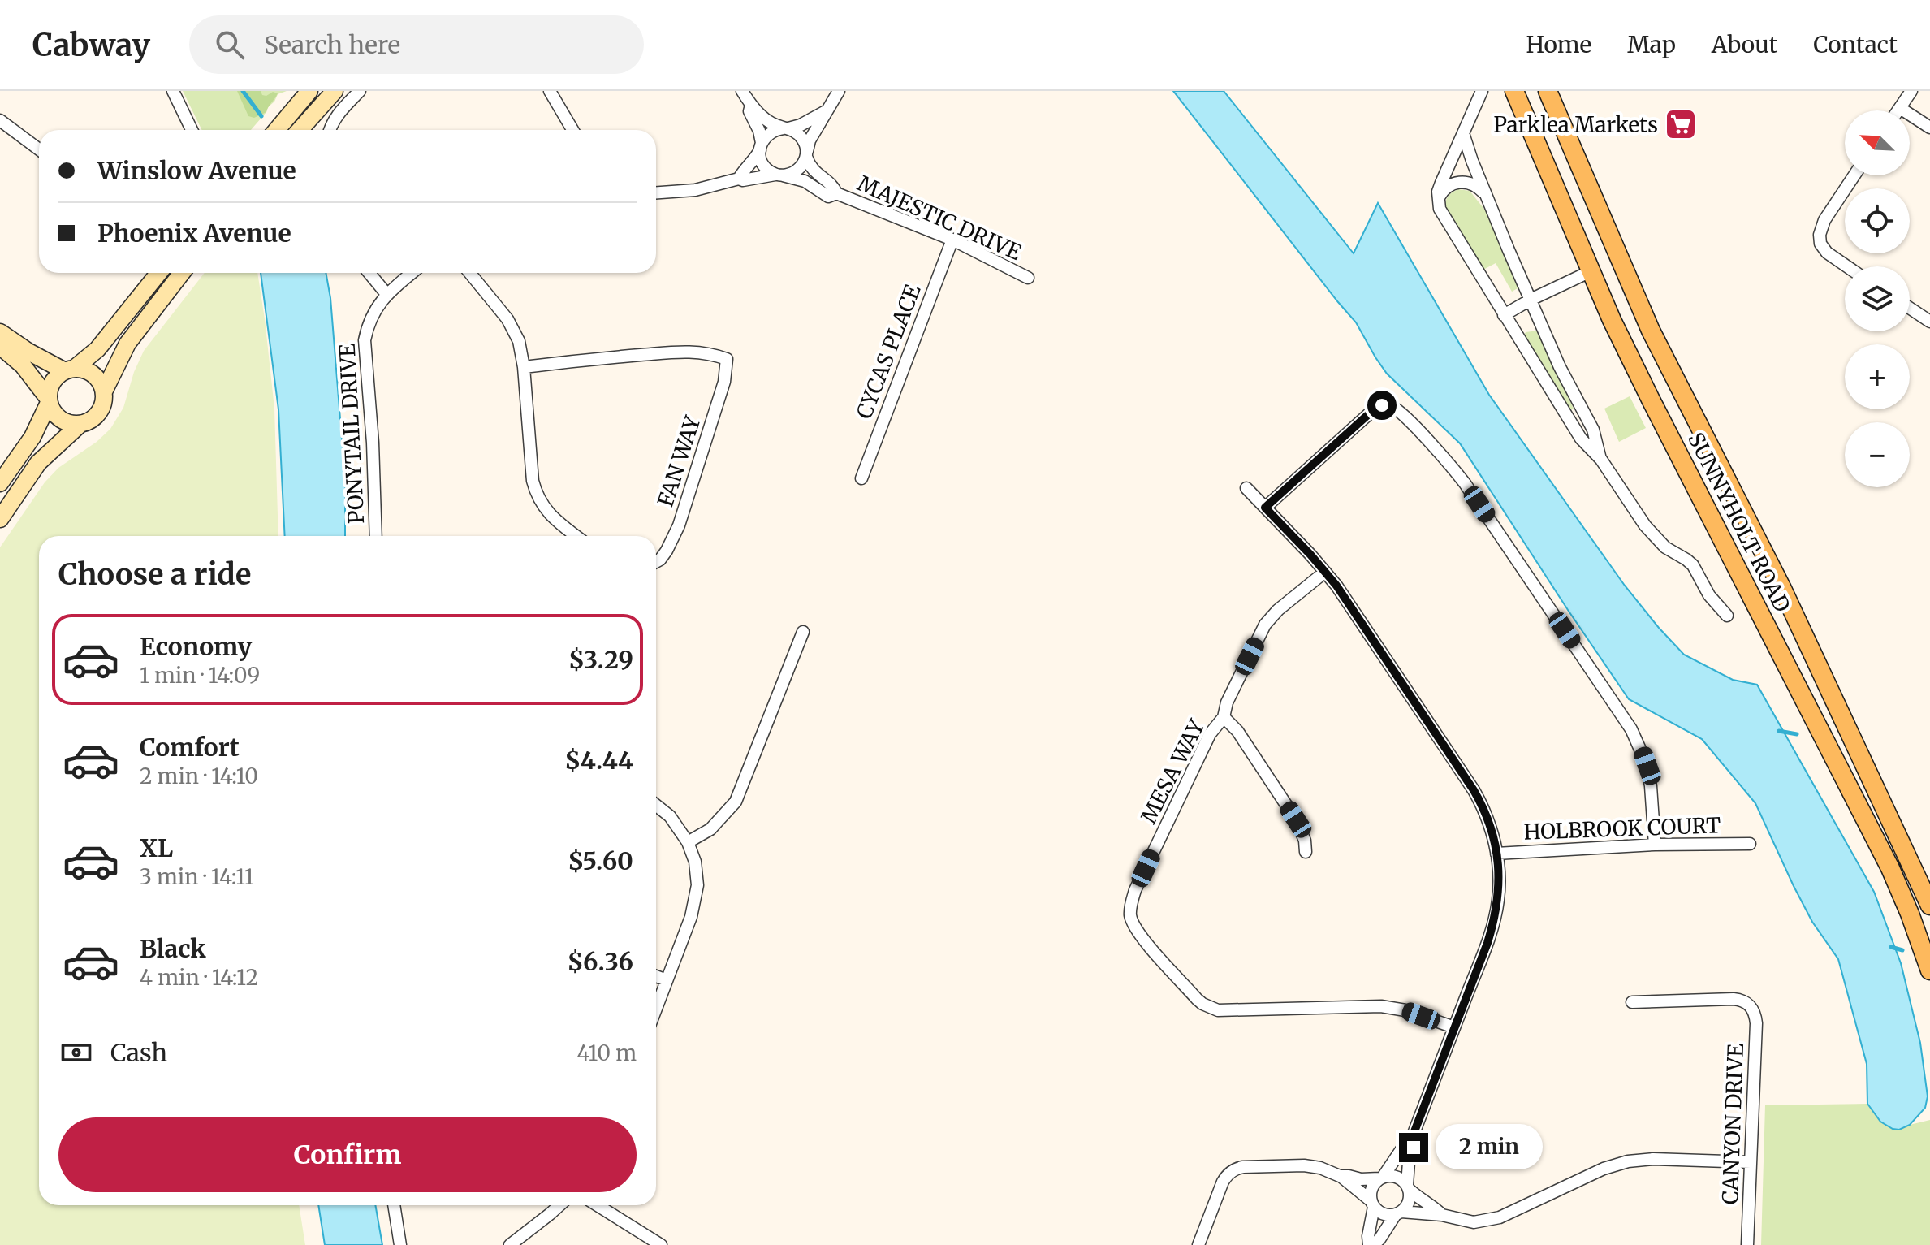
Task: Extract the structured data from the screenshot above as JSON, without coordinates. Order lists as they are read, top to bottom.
{
  "streets": {
    "main road": ["SUNNYHOLT ROAD"],
    "street": [
      "MAJESTIC DRIVE",
      "CYCAS PLACE",
      "PONYTAIL DRIVE",
      "FAN WAY",
      "MESA WAY",
      "HOLBROOK COURT",
      "CANYON DRIVE"
    ]
  },
  "crossings": [
    ["MAJESTIC DRIVE", "CYCAS PLACE"]
  ],
  "places": {
    "supermarket": ["Parklea Markets"]
  },
  "north": "top left",
  "page": {
    "header": "Cabway",
    "search": "Search here",
    "nav": [
      "Home",
      "Map",
      "About",
      "Contact"
    ],
    "map_buttons": ["+", "−"],
    "banner": ["Winslow Avenue", "Phoenix Avenue"],
    "heading": "Choose a ride",
    "list": [
      {
        "name": "Economy",
        "note": "1 min · 14:09",
        "value": "$3.29"
      },
      {
        "name": "Comfort",
        "note": "2 min · 14:10",
        "value": "$4.44"
      },
      {
        "name": "XL",
        "note": "3 min · 14:11",
        "value": "$5.60"
      },
      {
        "name": "Black",
        "note": "4 min · 14:12",
        "value": "$6.36"
      }
    ],
    "pay": ["Cash", "410 m"],
    "buttons": "Confirm",
    "bubble": "2 min"
  }
}
